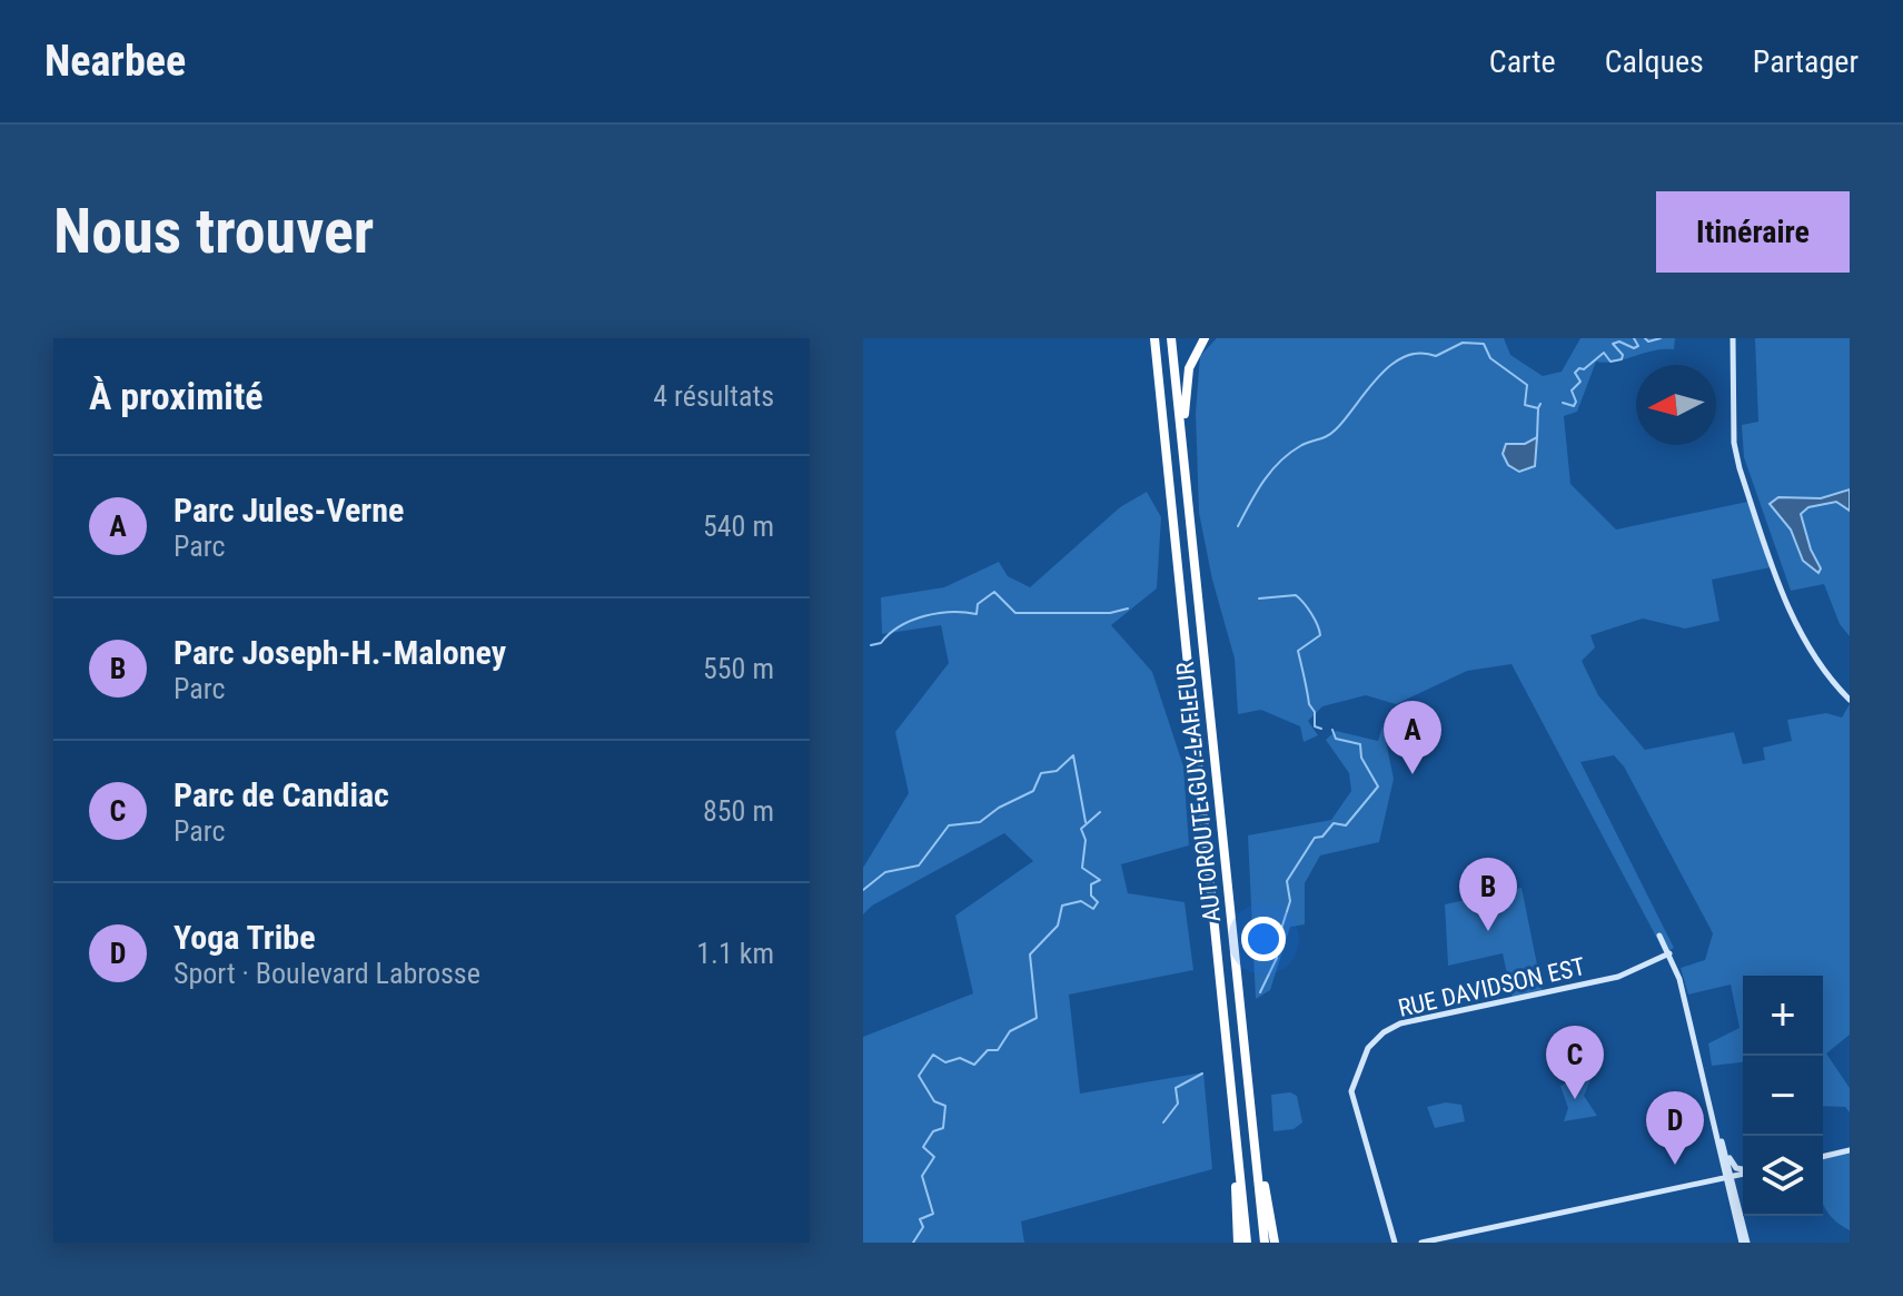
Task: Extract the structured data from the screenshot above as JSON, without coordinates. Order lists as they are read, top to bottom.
{
  "streets": {
    "highway": ["AUTOROUTE GUY-LAFLEUR"],
    "street": ["RUE DAVIDSON EST"]
  },
  "north": "left",
  "page": {
    "header": "Nearbee",
    "nav": ["Carte", "Calques", "Partager"],
    "buttons": "Itinéraire",
    "title": "Nous trouver",
    "heading": ["À proximité", "4 résultats"],
    "list": [
      {
        "mark": "A",
        "name": "Parc Jules-Verne",
        "note": "Parc",
        "value": "540 m"
      },
      {
        "mark": "B",
        "name": "Parc Joseph-H.-Maloney",
        "note": "Parc",
        "value": "550 m"
      },
      {
        "mark": "C",
        "name": "Parc de Candiac",
        "note": "Parc",
        "value": "850 m"
      },
      {
        "mark": "D",
        "name": "Yoga Tribe",
        "note": "Sport · Boulevard Labrosse",
        "value": "1.1 km"
      }
    ],
    "pins": [
      "A",
      "B",
      "C",
      "D"
    ],
    "map_buttons": ["+", "−"]
  }
}
